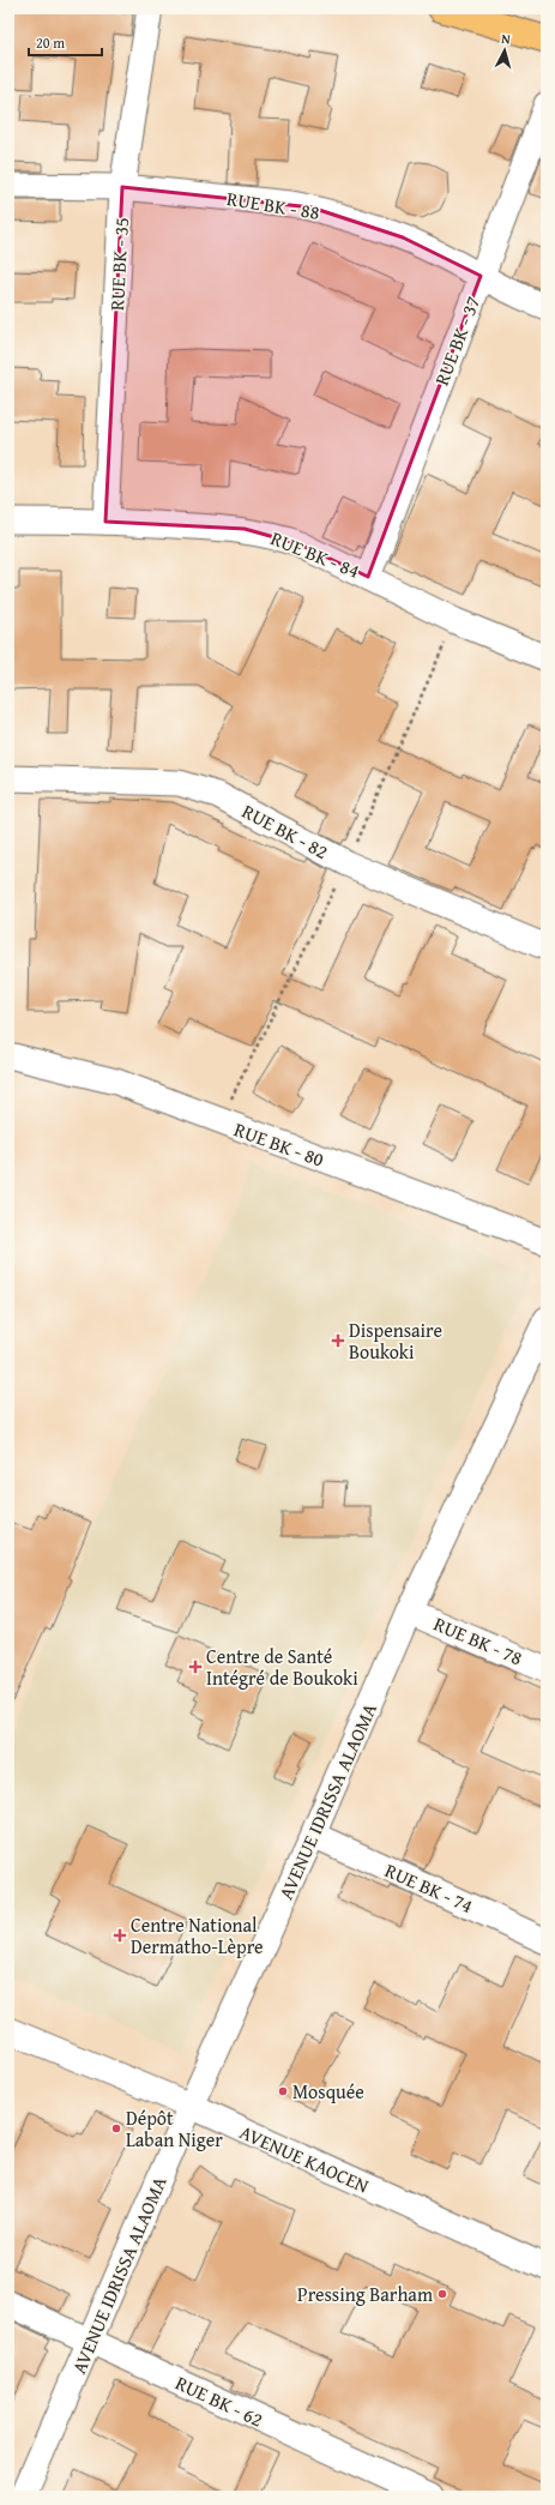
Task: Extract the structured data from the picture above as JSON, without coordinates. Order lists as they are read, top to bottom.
{
  "streets": {
    "street": [
      "RUE BK - 88",
      "RUE BK - 35",
      "RUE BK - 37",
      "RUE BK - 84",
      "RUE BK - 82",
      "RUE BK - 80",
      "RUE BK - 78",
      "AVENUE IDRISSA ALAOMA",
      "RUE BK - 74",
      "AVENUE KAOCEN",
      "RUE BK - 62"
    ]
  },
  "crossings": [
    ["RUE BK - 88", "RUE BK - 35"],
    ["RUE BK - 88", "RUE BK - 37"],
    ["RUE BK - 35", "RUE BK - 84"],
    ["RUE BK - 37", "RUE BK - 84"],
    ["RUE BK - 78", "AVENUE IDRISSA ALAOMA"],
    ["AVENUE IDRISSA ALAOMA", "RUE BK - 74"],
    ["AVENUE IDRISSA ALAOMA", "AVENUE KAOCEN"],
    ["AVENUE IDRISSA ALAOMA", "RUE BK - 62"]
  ],
  "places": {
    "health": ["Dispensaire Boukoki", "Centre de Santé Intégré de Boukoki", "Centre National Dermatho-Lèpre"],
    "other": ["Mosquée", "Dépôt Laban Niger", "Pressing Barham"]
  },
  "scale_bar": "20 m",
  "north": "top"
}
